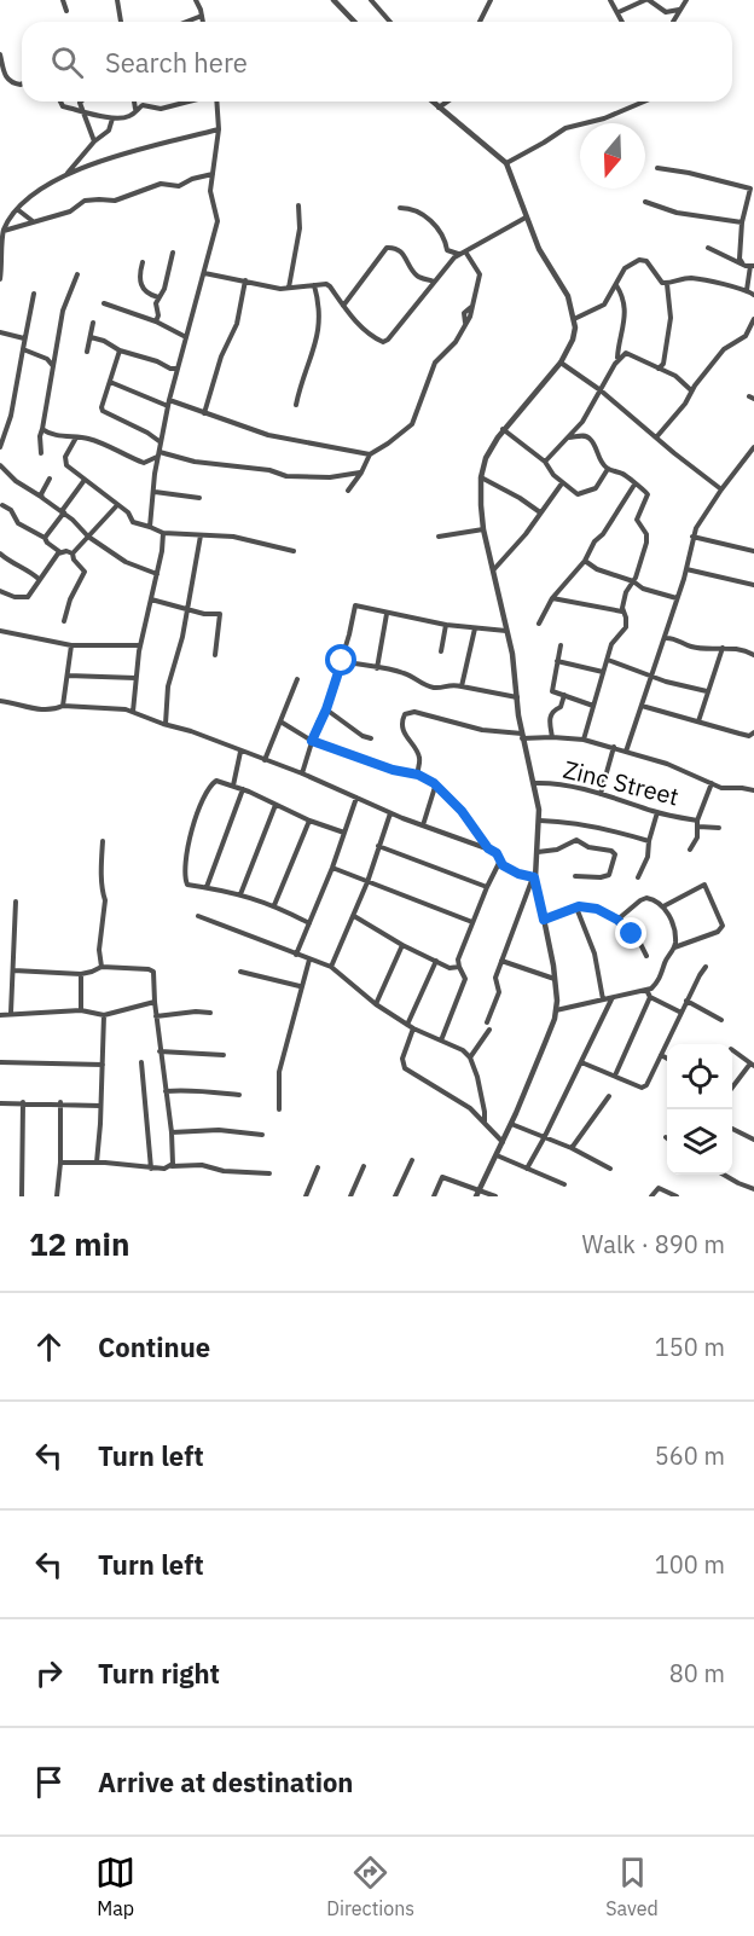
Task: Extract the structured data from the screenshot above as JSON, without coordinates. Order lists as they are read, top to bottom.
{
  "streets": {
    "street": ["Zinc Street"]
  },
  "north": "bottom",
  "page": {
    "search": "Search here",
    "heading": ["12 min", "Walk · 890 m"],
    "list": [
      ["Continue", "150 m"],
      ["Turn left", "560 m"],
      ["Turn left", "100 m"],
      ["Turn right", "80 m"],
      "Arrive at destination"
    ],
    "nav": ["Map", "Directions", "Saved"]
  }
}
